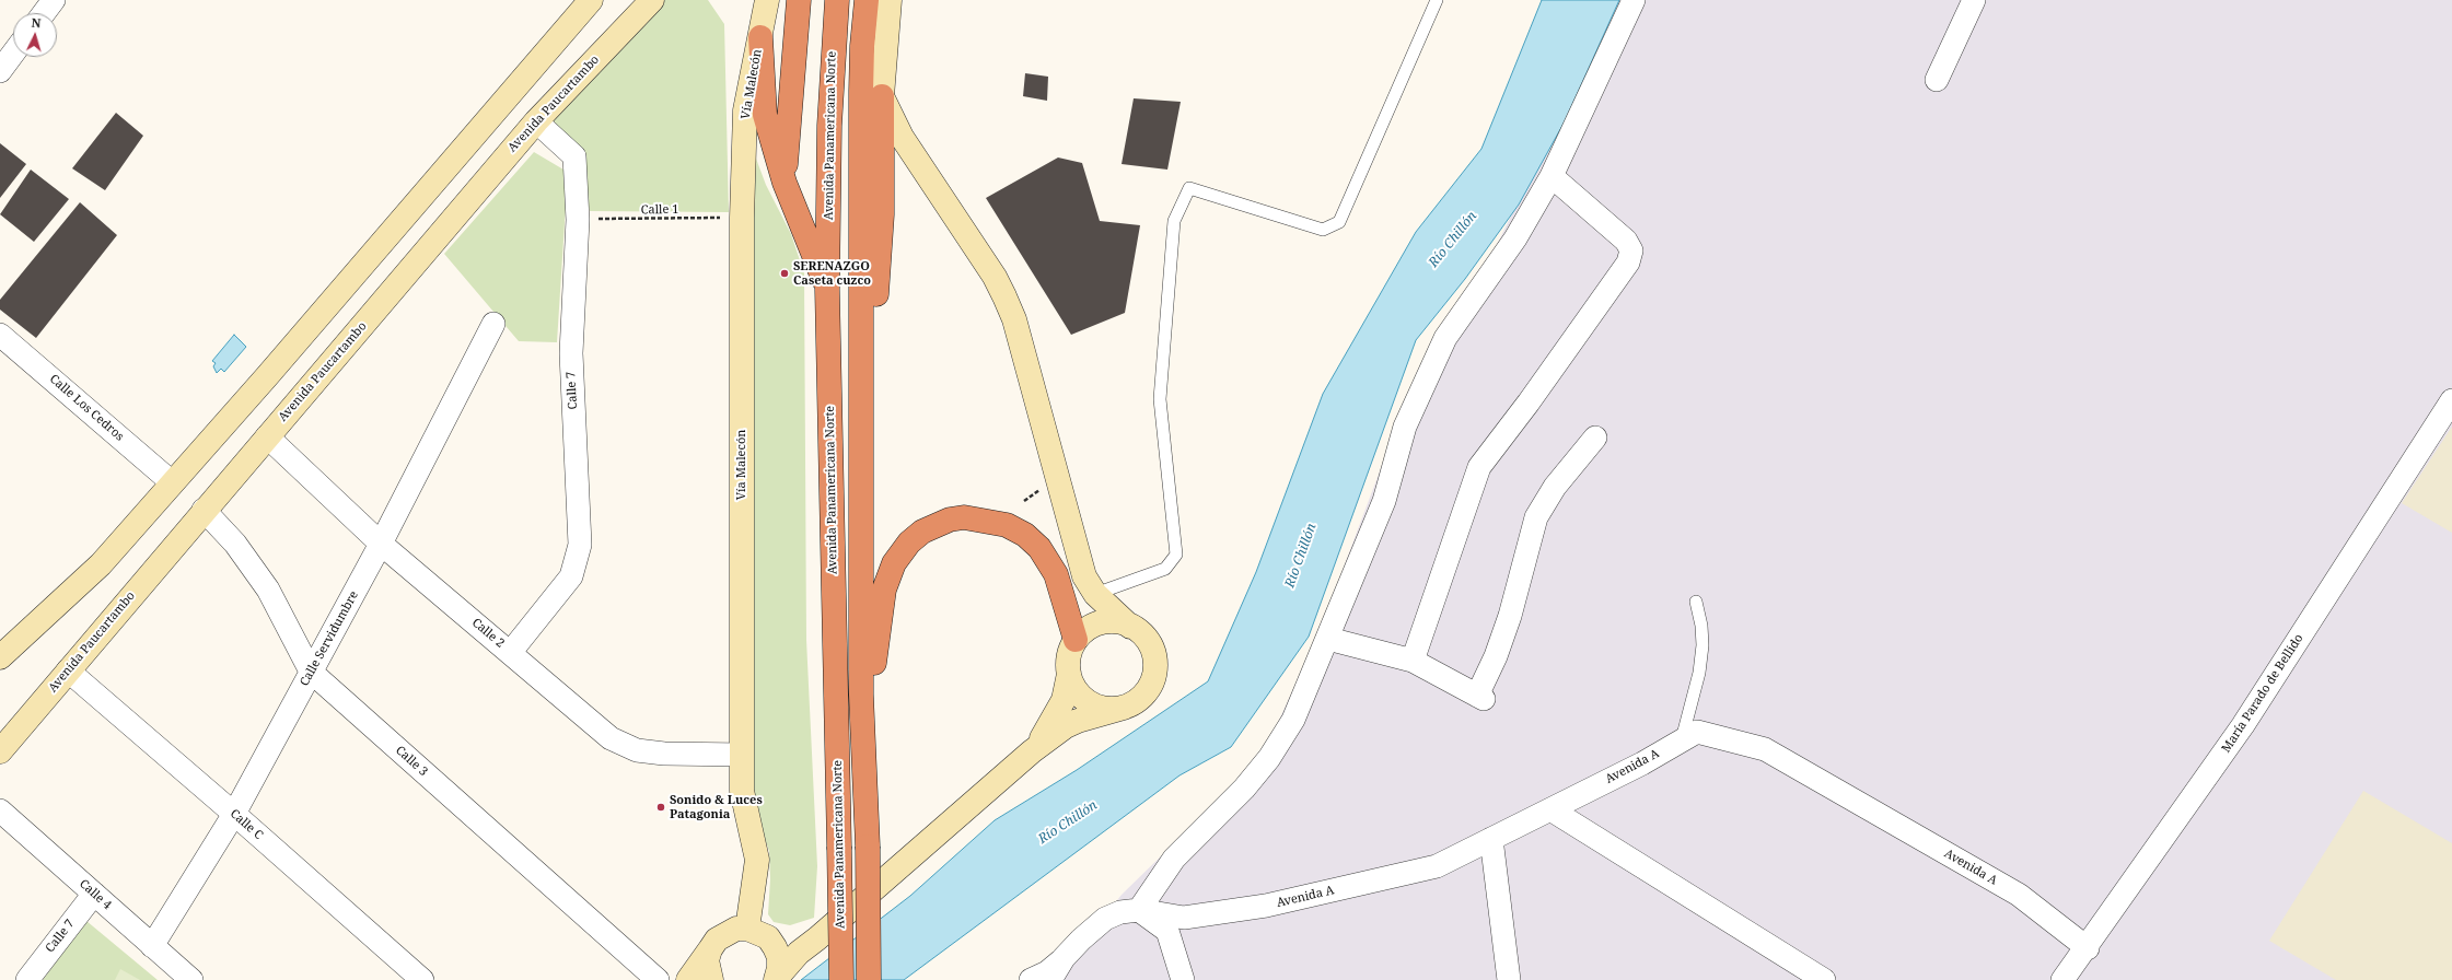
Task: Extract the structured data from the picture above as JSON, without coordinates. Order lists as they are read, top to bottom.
{
  "streets": {
    "highway": ["Avenida Panamericana Norte"],
    "main road": ["Vía Malecón", "Avenida Paucartambo"],
    "street": [
      "Calle 7",
      "Calle Los Cedros",
      "Calle 2",
      "Calle Servidumbre",
      "María Parado de Bellido",
      "Calle 3",
      "Avenida A",
      "Calle C",
      "Calle 4"
    ],
    "path": ["Calle 1"]
  },
  "crossings": [
    ["Vía Malecón", "Calle 1"],
    ["Vía Malecón", "Calle 2"],
    ["Avenida Paucartambo", "Calle 7"],
    ["Avenida Paucartambo", "Calle 2"],
    ["Avenida Paucartambo", "Calle 3"],
    ["Avenida Paucartambo", "Calle C"],
    ["Calle 1", "Calle 7"],
    ["Calle 7", "Calle 2"],
    ["Calle 7", "Calle 4"],
    ["Calle 2", "Calle Servidumbre"],
    ["Calle Servidumbre", "Calle 3"],
    ["Calle Servidumbre", "Calle C"],
    ["Calle Servidumbre", "Calle 4"],
    ["María Parado de Bellido", "Avenida A"]
  ],
  "water": ["Río Chillón"],
  "places": ["SERENAZGO Caseta cuzco", "Sonido & Luces Patagonia"],
  "north": "top"
}
